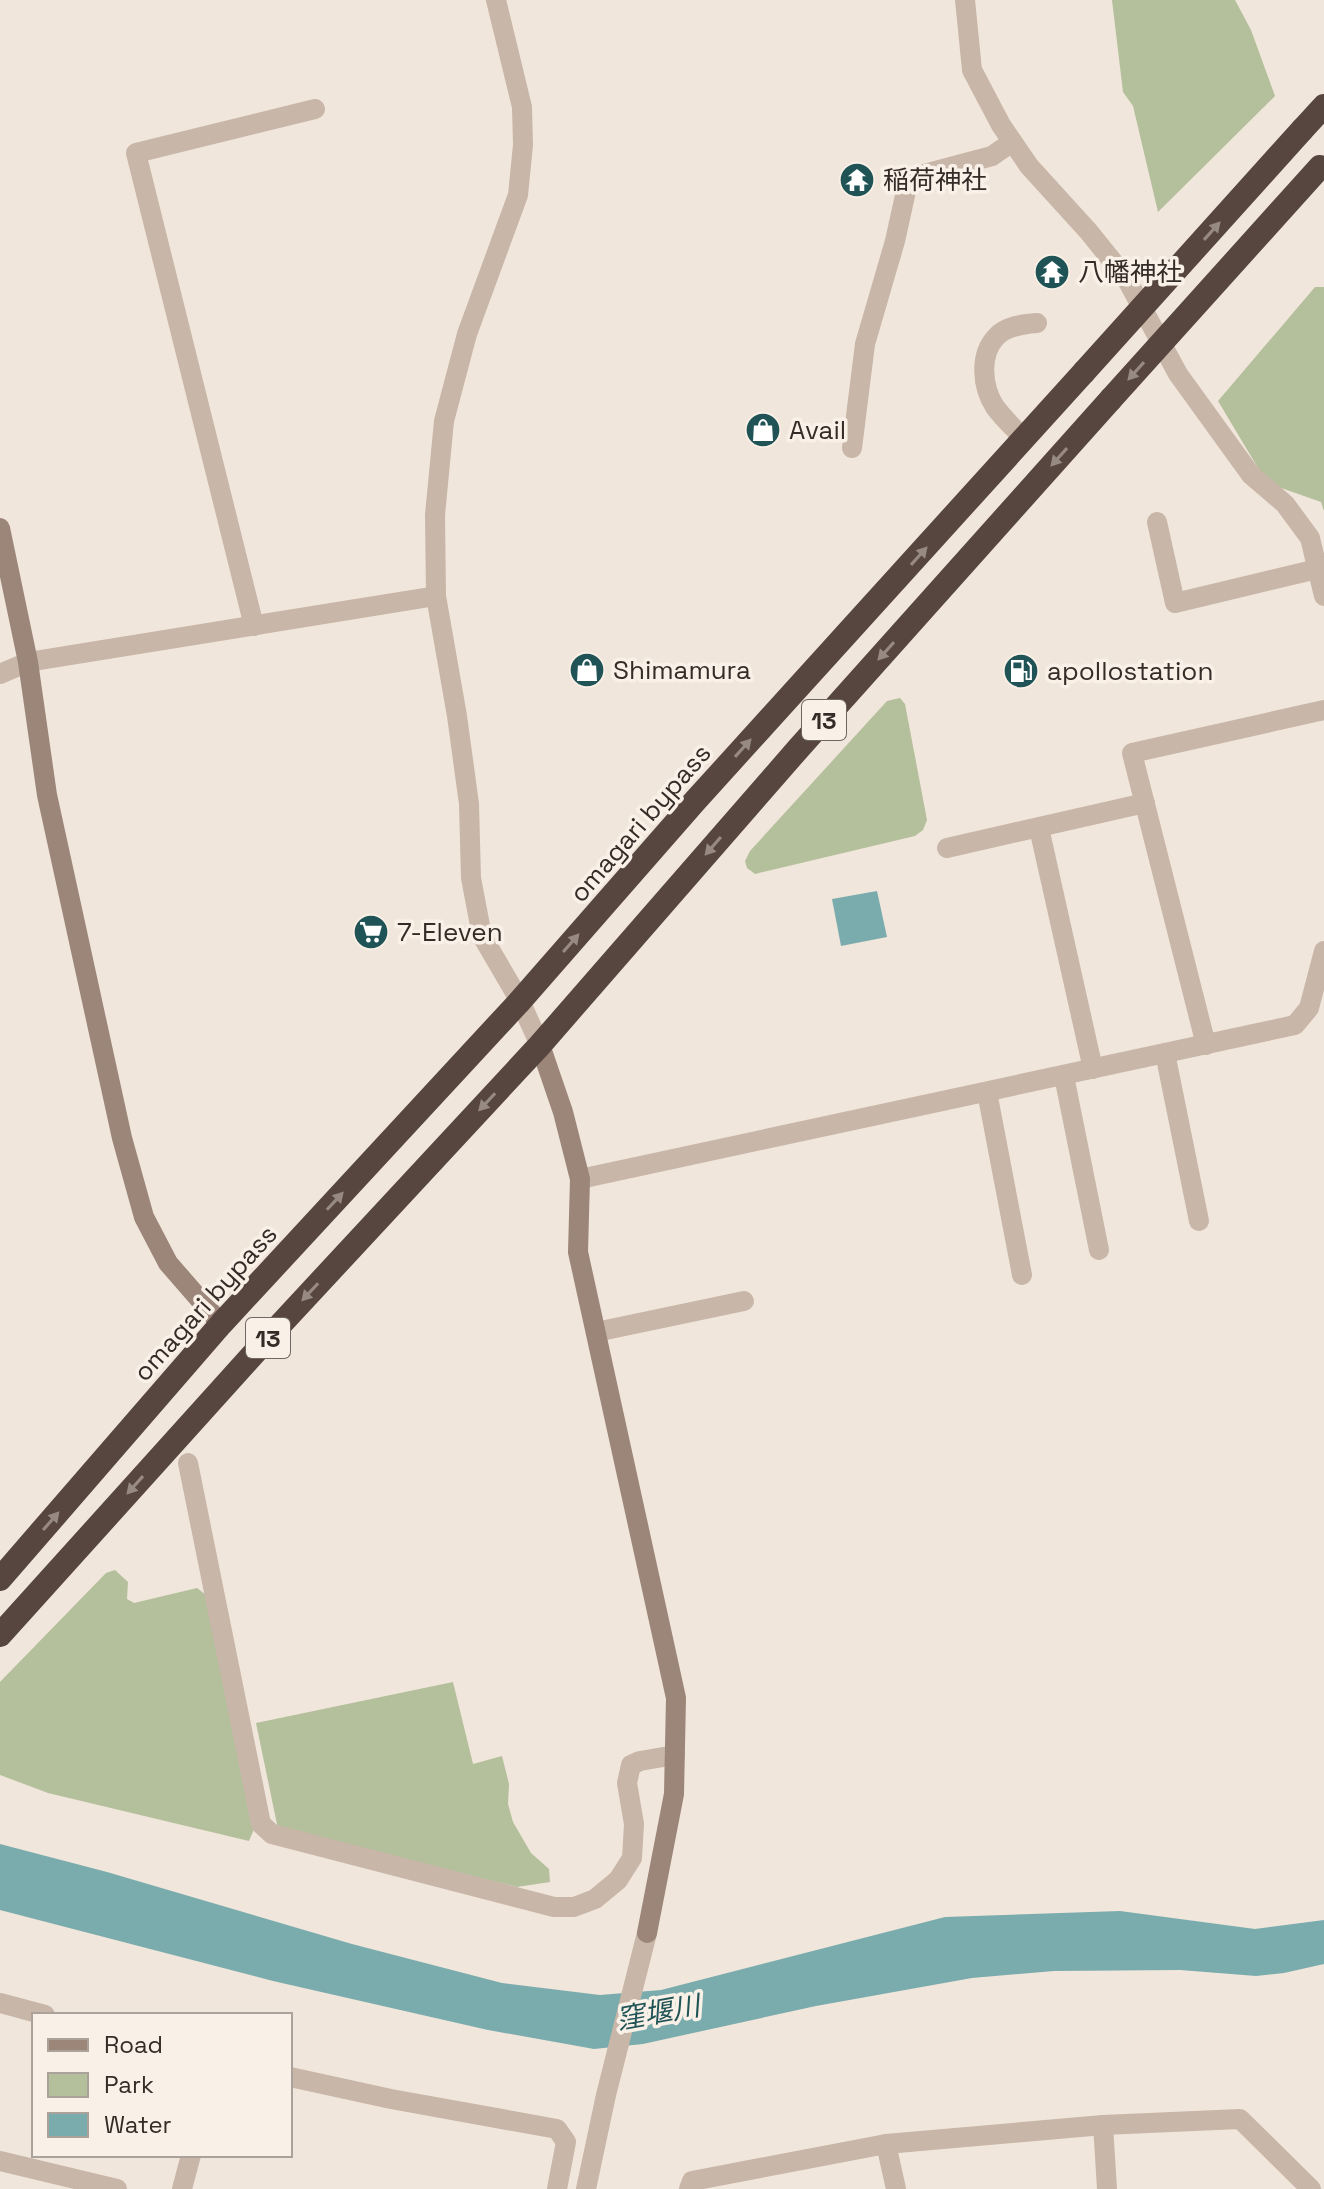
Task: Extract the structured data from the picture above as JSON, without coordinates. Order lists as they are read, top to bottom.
{
  "streets": {
    "highway": ["13", "omagari bypass"]
  },
  "water": ["窪堰川"],
  "places": {
    "temple": ["稲荷神社", "八幡神社"],
    "shop": ["Avail", "Shimamura"],
    "fuel station": ["apollostation"],
    "supermarket": ["7-Eleven"]
  },
  "legend": ["Road", "Park", "Water"]
}
